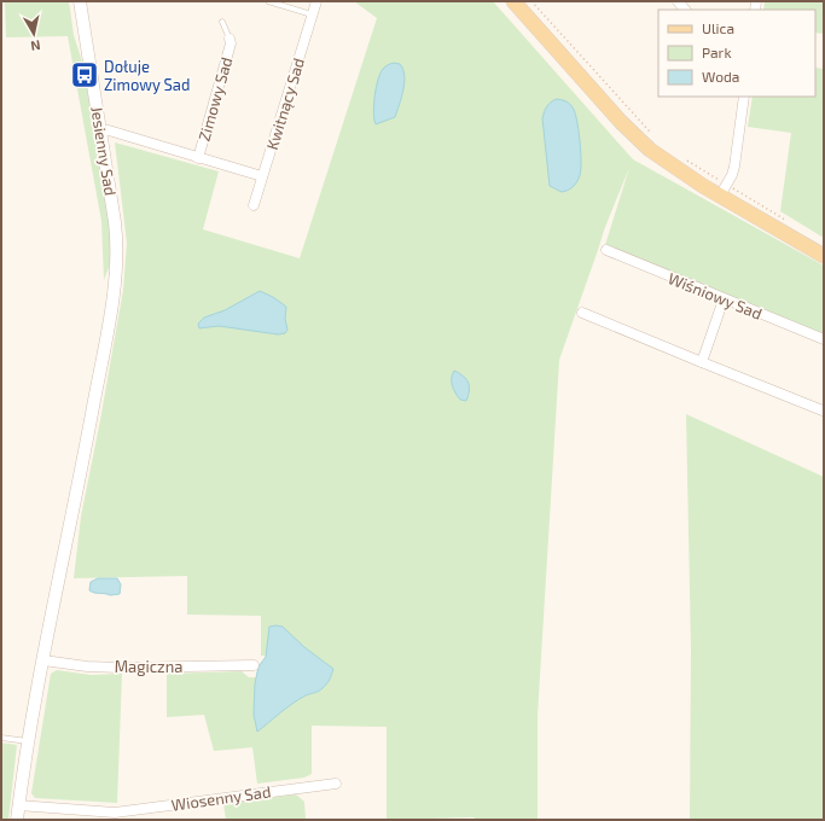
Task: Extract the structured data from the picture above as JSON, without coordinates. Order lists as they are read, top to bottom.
{
  "streets": {
    "street": [
      "Zimowy Sad",
      "Kwitnący Sad",
      "Jesienny Sad",
      "Wiśniowy Sad",
      "Magiczna",
      "Wiosenny Sad"
    ]
  },
  "crossings": [
    ["Zimowy Sad", "Kwitnący Sad"],
    ["Zimowy Sad", "Jesienny Sad"],
    ["Jesienny Sad", "Magiczna"],
    ["Jesienny Sad", "Wiosenny Sad"]
  ],
  "places": {
    "bus stop": ["Dołuje Zimowy Sad"]
  },
  "legend": ["Ulica", "Park", "Woda"],
  "north": "bottom"
}
